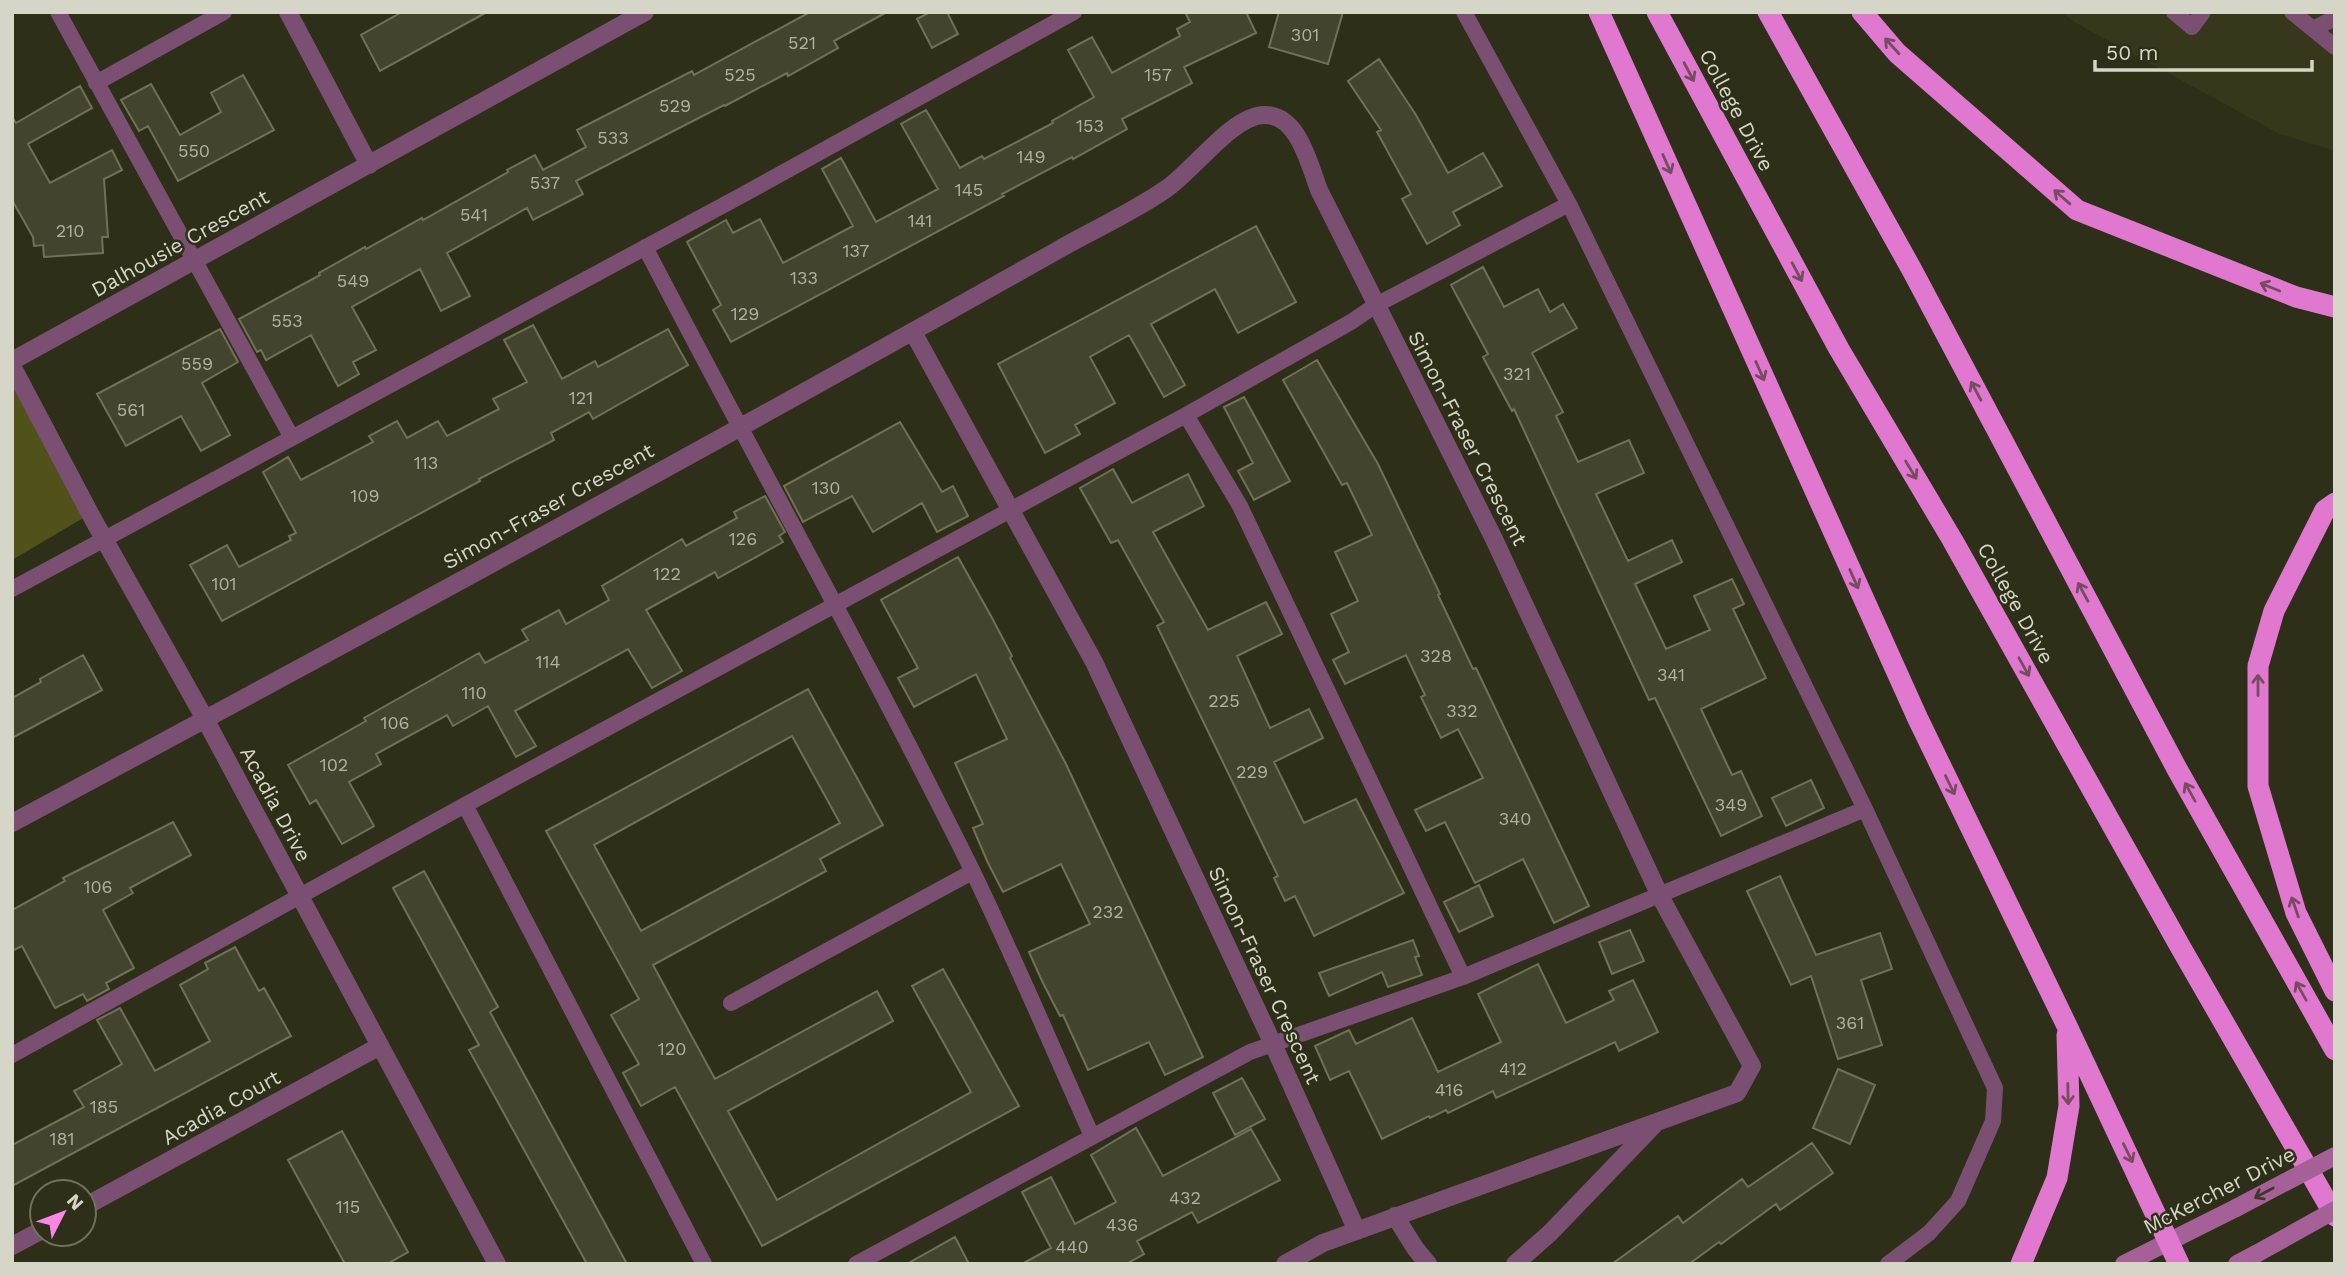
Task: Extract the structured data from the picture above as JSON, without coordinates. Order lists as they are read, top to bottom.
{
  "streets": {
    "highway": ["College Drive"],
    "main road": ["McKercher Drive"],
    "street": [
      "Dalhousie Crescent",
      "Simon-Fraser Crescent",
      "Acadia Drive",
      "Acadia Court"
    ]
  },
  "crossings": [
    ["Dalhousie Crescent", "Acadia Drive"],
    ["Simon-Fraser Crescent", "Acadia Drive"],
    ["Acadia Drive", "Acadia Court"]
  ],
  "house_numbers": [
    "301",
    "521",
    "525",
    "157",
    "529",
    "153",
    "533",
    "550",
    "149",
    "537",
    "145",
    "541",
    "141",
    "210",
    "137",
    "133",
    "549",
    "129",
    "553",
    "559",
    "321",
    "121",
    "561",
    "113",
    "130",
    "109",
    "126",
    "122",
    "101",
    "328",
    "114",
    "341",
    "110",
    "225",
    "332",
    "106",
    "102",
    "229",
    "349",
    "340",
    "106",
    "232",
    "361",
    "120",
    "412",
    "416",
    "185",
    "181",
    "432",
    "115",
    "436",
    "440"
  ],
  "scale_bar": "50 m",
  "north": "top right"
}
